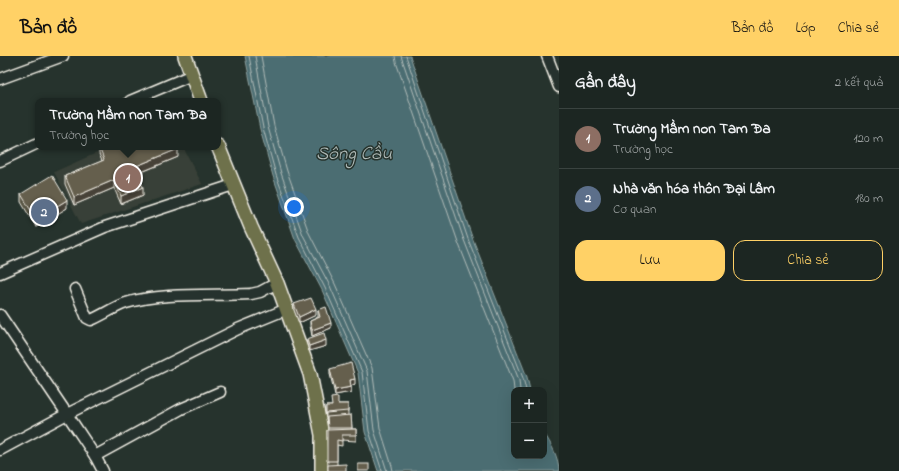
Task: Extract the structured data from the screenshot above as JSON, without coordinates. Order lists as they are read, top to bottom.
{
  "water": ["Sông Cầu"],
  "page": {
    "header": "Bản đồ",
    "nav": ["Bản đồ", "Lớp", "Chia sẻ"],
    "heading": ["Gần đây", "2 kết quả"],
    "popup": ["Trường Mầm non Tam Đa", "Trường học"],
    "list": [
      {
        "mark": "1",
        "name": "Trường Mầm non Tam Đa",
        "note": "Trường học",
        "value": "120 m"
      },
      {
        "mark": "2",
        "name": "Nhà văn hóa thôn Đại Lâm",
        "note": "Cơ quan",
        "value": "180 m"
      }
    ],
    "pins": ["1", "2"],
    "buttons": ["Lưu", "Chia sẻ"],
    "map_buttons": ["+", "−"]
  }
}
